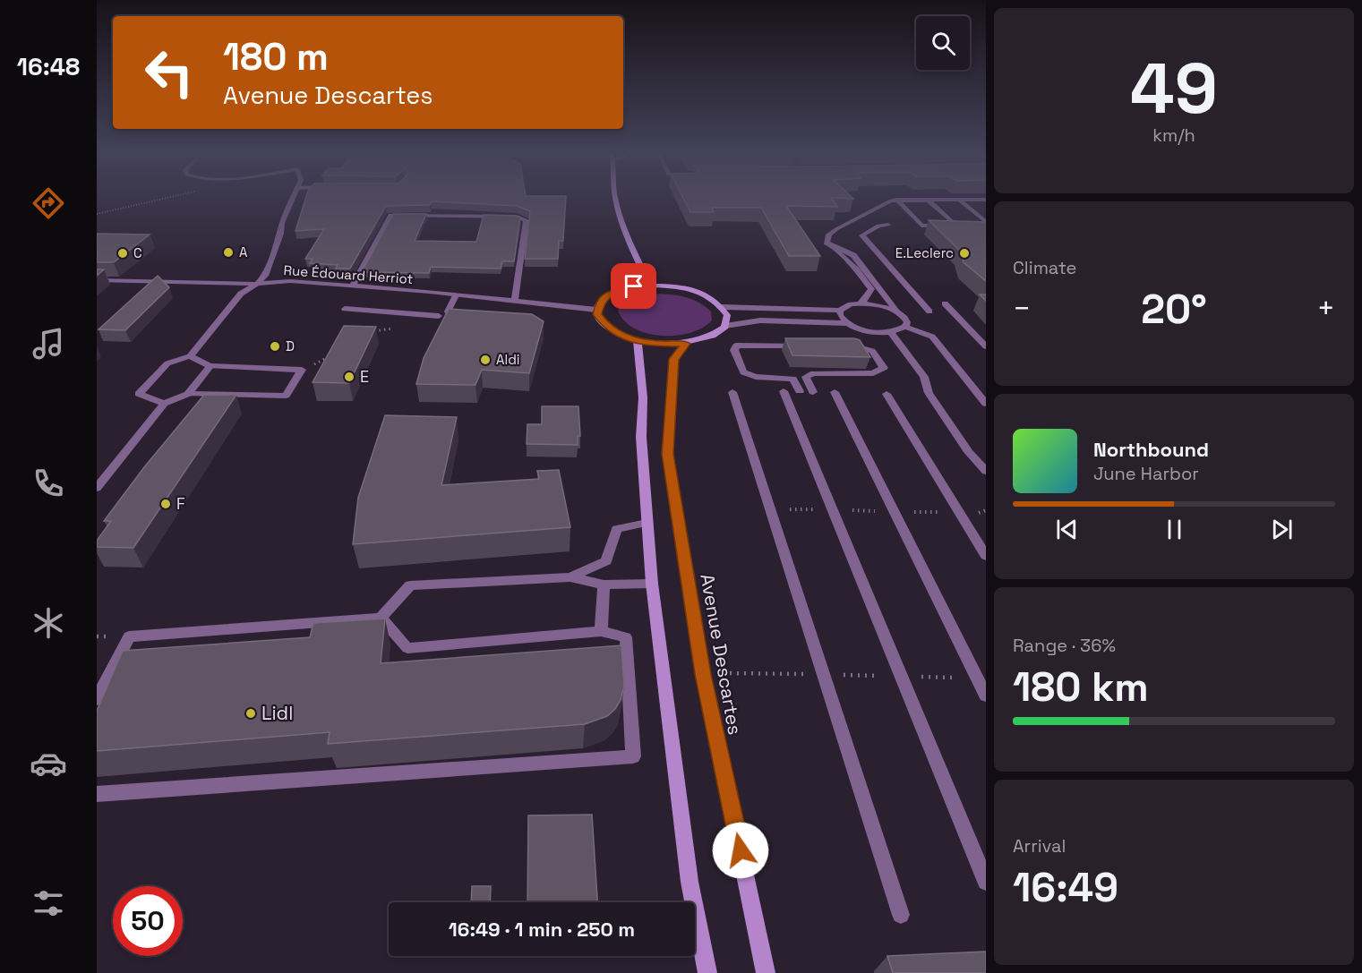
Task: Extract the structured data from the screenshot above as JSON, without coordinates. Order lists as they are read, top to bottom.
{
  "streets": {
    "main road": ["Avenue Descartes"],
    "street": ["Rue Édouard Herriot"]
  },
  "places": [
    "A",
    "C",
    "E.Leclerc",
    "D",
    "Aldi",
    "E",
    "F",
    "Lidl"
  ],
  "page": {
    "tabs": "16:48",
    "tile": [
      ["49", "km/h"],
      "Climate",
      ["Range · 36%", "180 km"],
      ["Arrival", "16:49"]
    ],
    "turn": ["180 m", "Avenue Descartes"],
    "heat": ["−", "20°", "+"],
    "song": ["Northbound", "June Harbor"],
    "limit": "50",
    "trip": "16:49 · 1 min · 250 m"
  }
}
